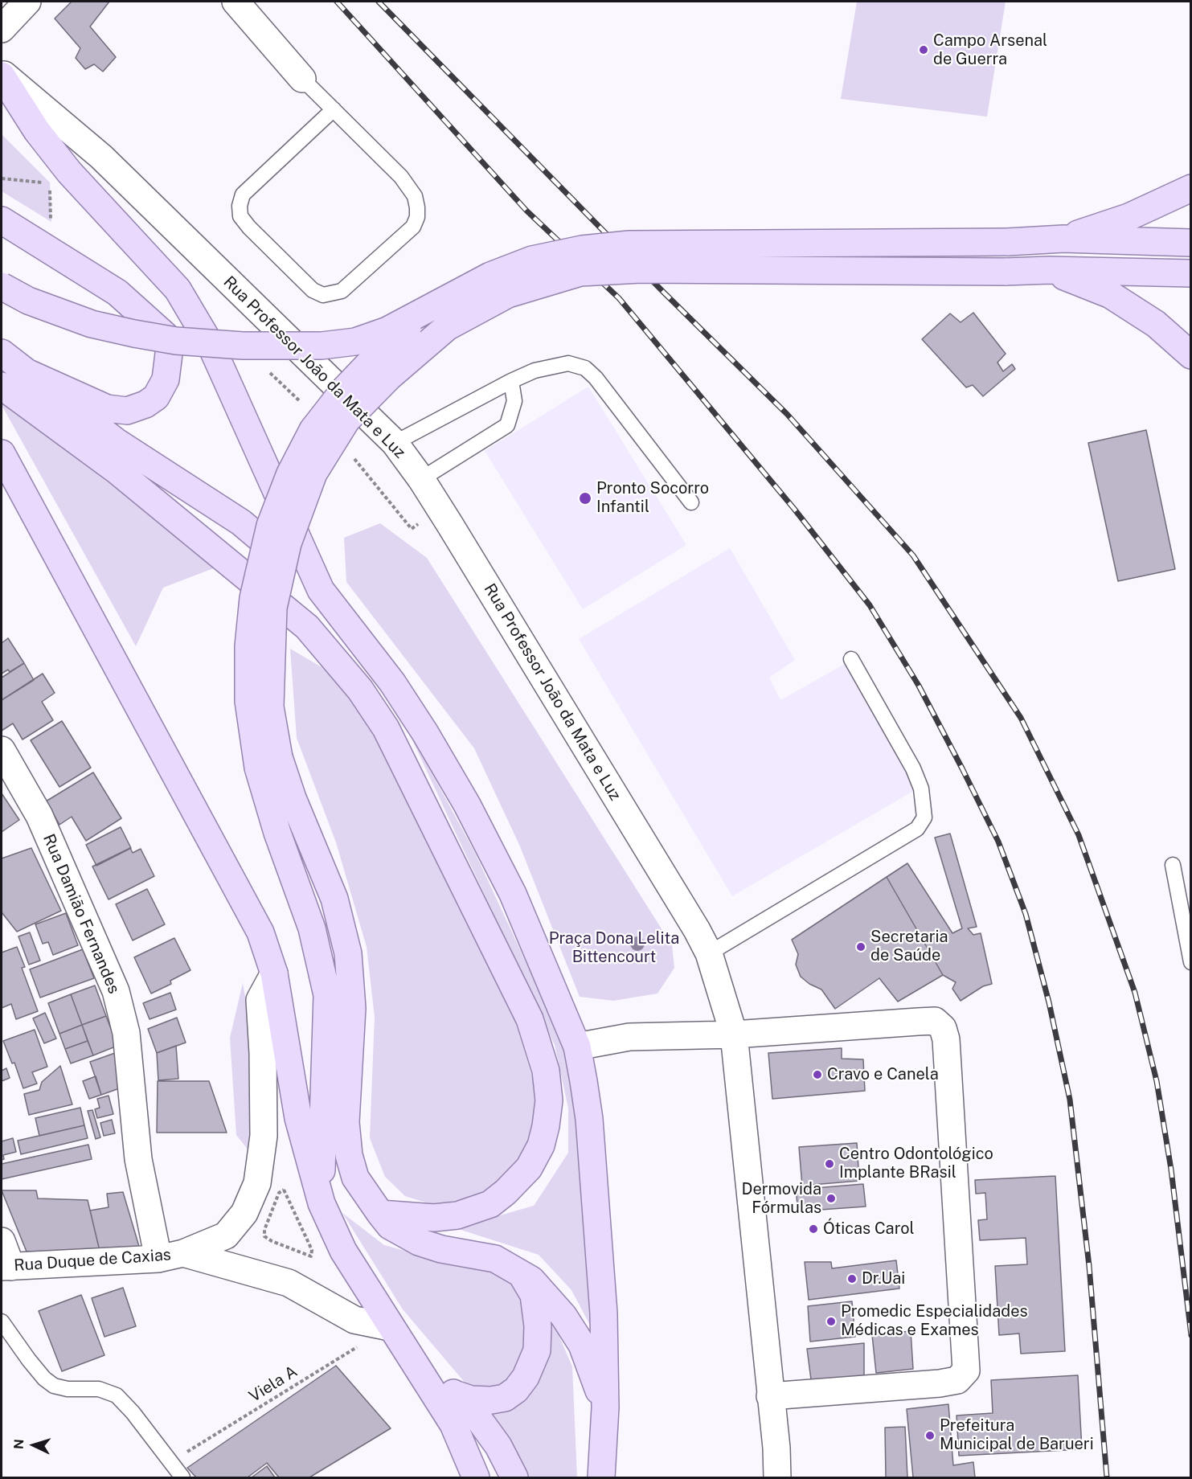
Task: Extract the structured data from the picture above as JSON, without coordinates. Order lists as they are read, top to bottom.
{
  "streets": {
    "street": ["Rua Professor João da Mata e Luz", "Rua Damião Fernandes", "Rua Duque de Caxias"],
    "path": ["Viela A"]
  },
  "crossings": [
    ["Rua Damião Fernandes", "Rua Duque de Caxias"],
    ["Rua Duque de Caxias", "Viela A"]
  ],
  "parks": ["Praça Dona Lelita Bittencourt"],
  "places": [
    "Campo Arsenal de Guerra",
    "Pronto Socorro Infantil",
    "Secretaria de Saúde",
    "Cravo e Canela",
    "Centro Odontológico Implante BRasil",
    "Dermovida Fórmulas",
    "Óticas Carol",
    "Dr.Uai",
    "Promedic Especialidades Médicas e Exames",
    "Prefeitura Municipal de Barueri"
  ],
  "north": "left"
}
